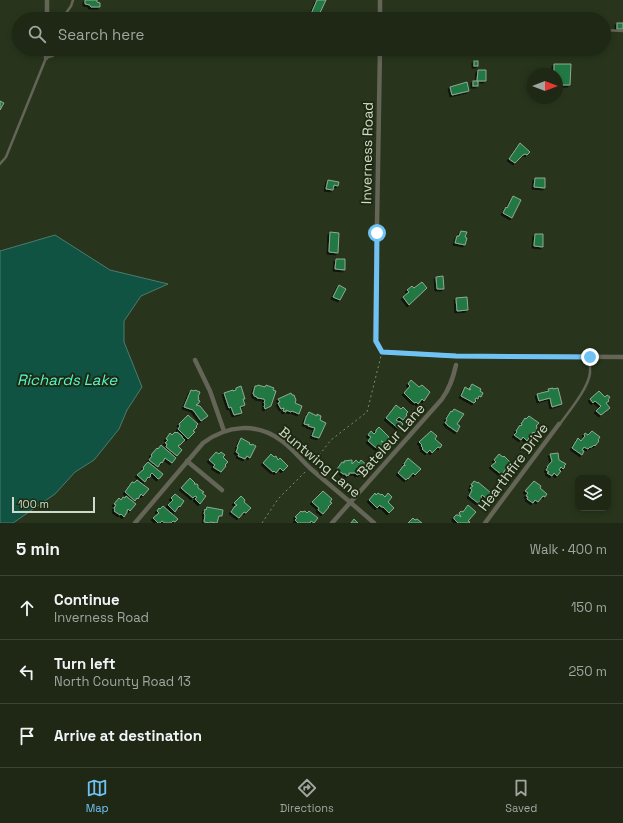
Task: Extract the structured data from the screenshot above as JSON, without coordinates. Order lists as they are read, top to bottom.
{
  "streets": {
    "street": [
      "Inverness Road",
      "Bateleur Lane",
      "Buntwing Lane",
      "Hearthfire Drive"
    ]
  },
  "crossings": [
    ["Bateleur Lane", "Buntwing Lane"]
  ],
  "water": ["Richards Lake"],
  "scale_bar": "100 m",
  "north": "right",
  "page": {
    "search": "Search here",
    "scale": "100 m",
    "heading": ["5 min", "Walk · 400 m"],
    "list": [
      ["Continue", "Inverness Road", "150 m"],
      ["Turn left", "North County Road 13", "250 m"],
      "Arrive at destination"
    ],
    "nav": ["Map", "Directions", "Saved"]
  }
}
